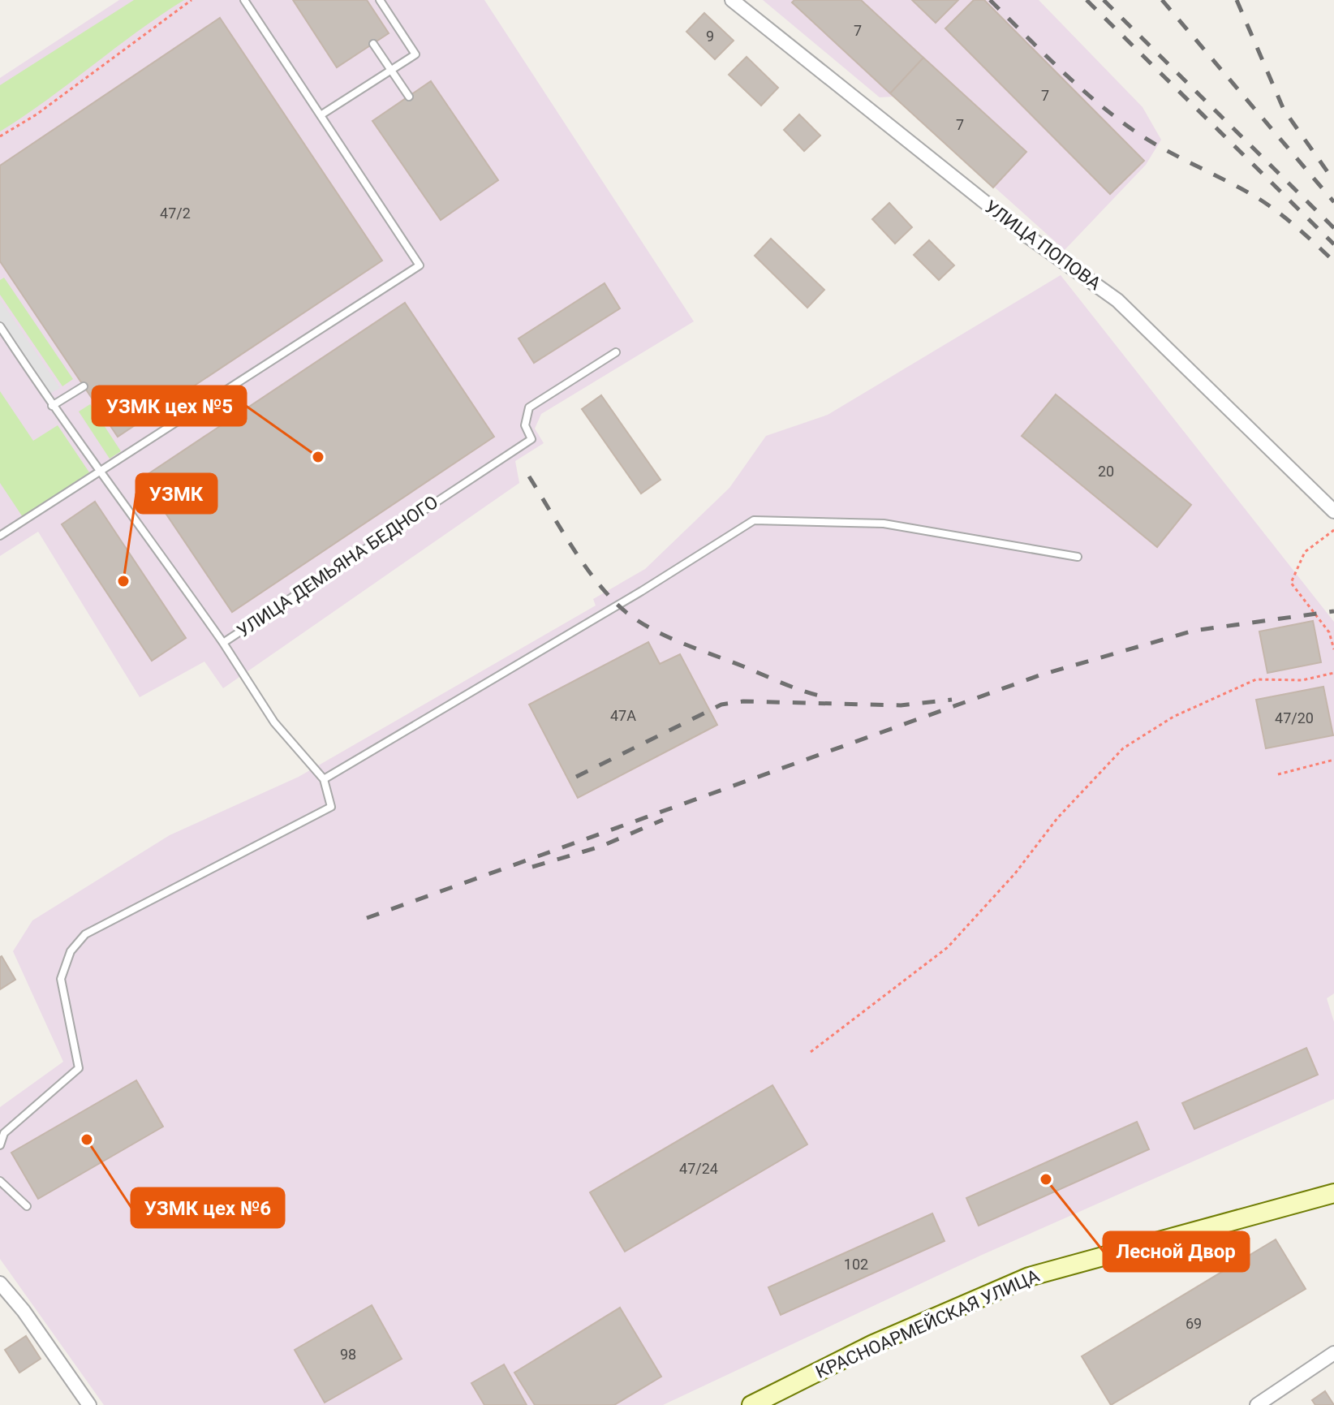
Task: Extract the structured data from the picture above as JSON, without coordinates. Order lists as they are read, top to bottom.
{
  "streets": {
    "street": ["УЛИЦА ПОПОВА", "КРАСНОАРМЕЙСКАЯ УЛИЦА"],
    "lane": ["УЛИЦА ДЕМЬЯНА БЕДНОГО"]
  },
  "places": [
    "УЗМК цех №5",
    "УЗМК",
    "УЗМК цех №6",
    "Лесной Двор"
  ],
  "house_numbers": [
    "7",
    "9",
    "7",
    "7",
    "47/2",
    "20",
    "47А",
    "47/20",
    "47/24",
    "102",
    "69",
    "98"
  ]
}
